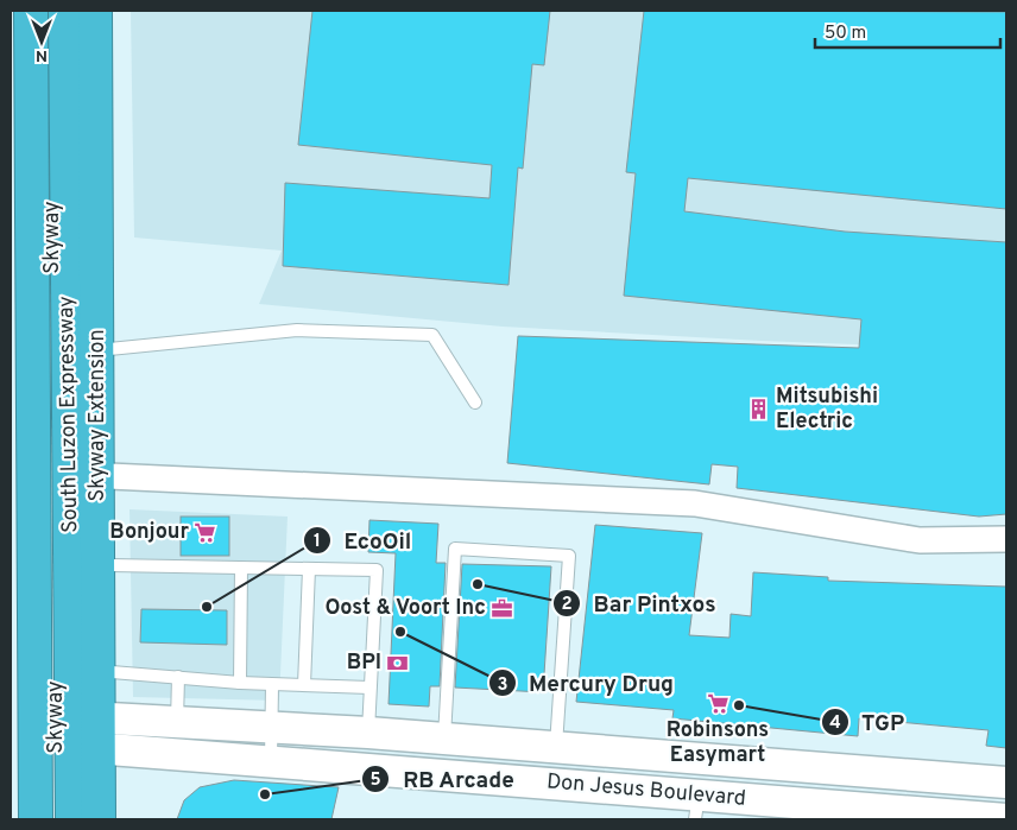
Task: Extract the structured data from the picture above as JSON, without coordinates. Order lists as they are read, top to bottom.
{
  "streets": {
    "highway": ["Skyway", "South Luzon Expressway", "Skyway Extension"],
    "street": ["Don Jesus Boulevard"]
  },
  "places": {
    "building": ["Mitsubishi Electric"],
    "supermarket": ["Bonjour", "Robinsons Easymart"],
    "other": [
      "Bar Pintxos",
      "EcoOil",
      "Mercury Drug",
      "TGP",
      "RB Arcade"
    ],
    "office": ["Oost & Voort Inc"],
    "bank": ["BPI"]
  },
  "scale_bar": "50 m",
  "north": "bottom"
}
